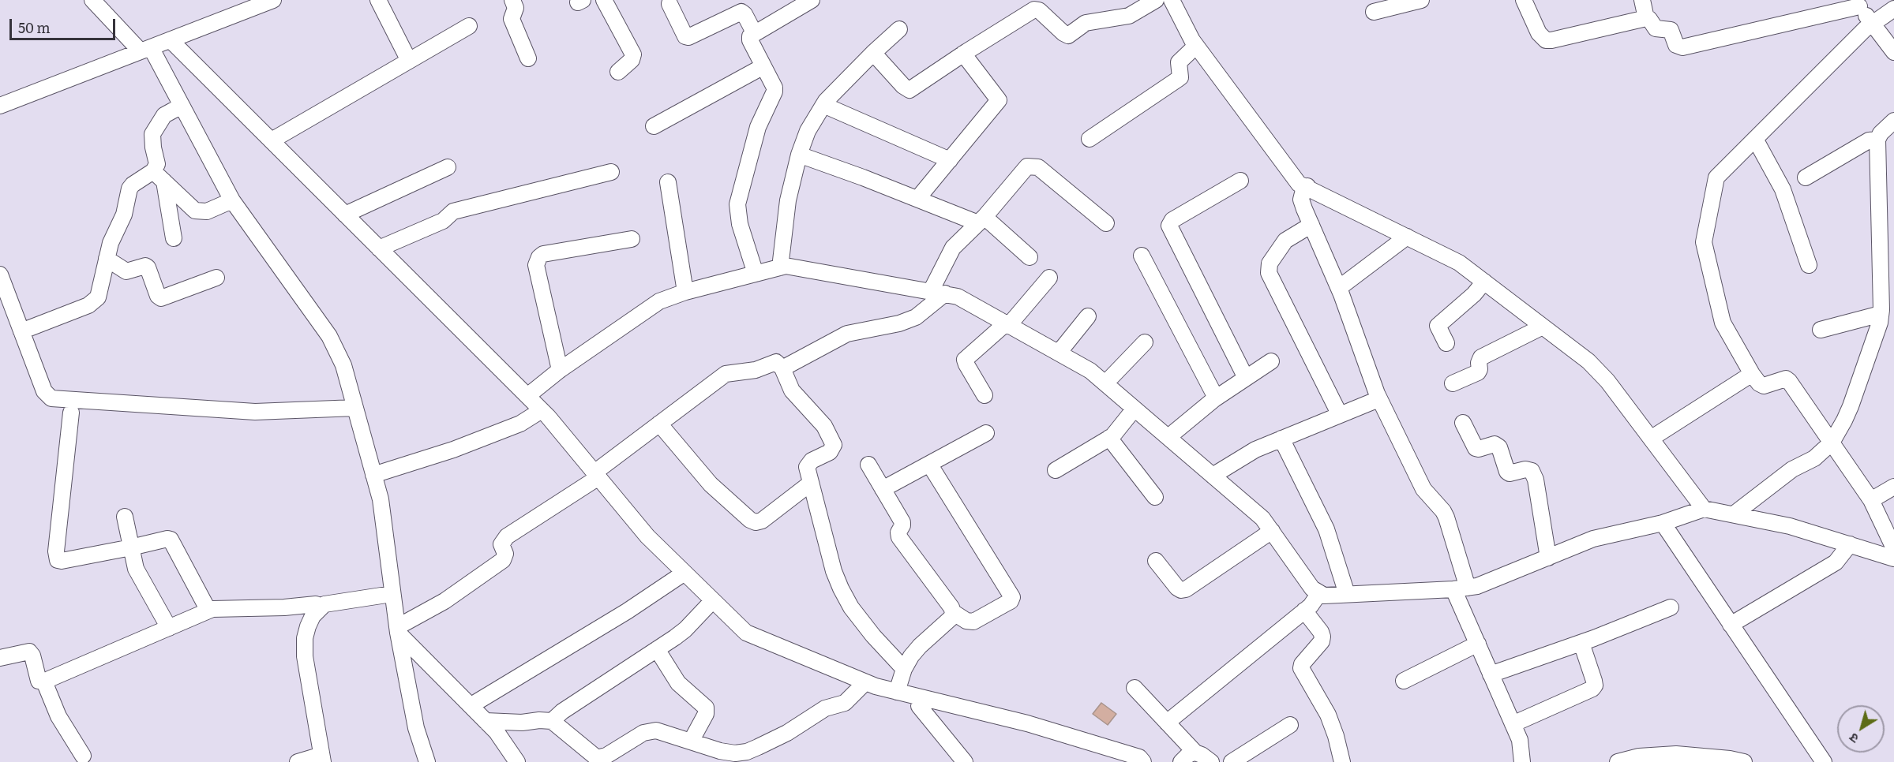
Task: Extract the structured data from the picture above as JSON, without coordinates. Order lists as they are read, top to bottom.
{
  "scale_bar": "50 m",
  "north": "bottom left"
}
